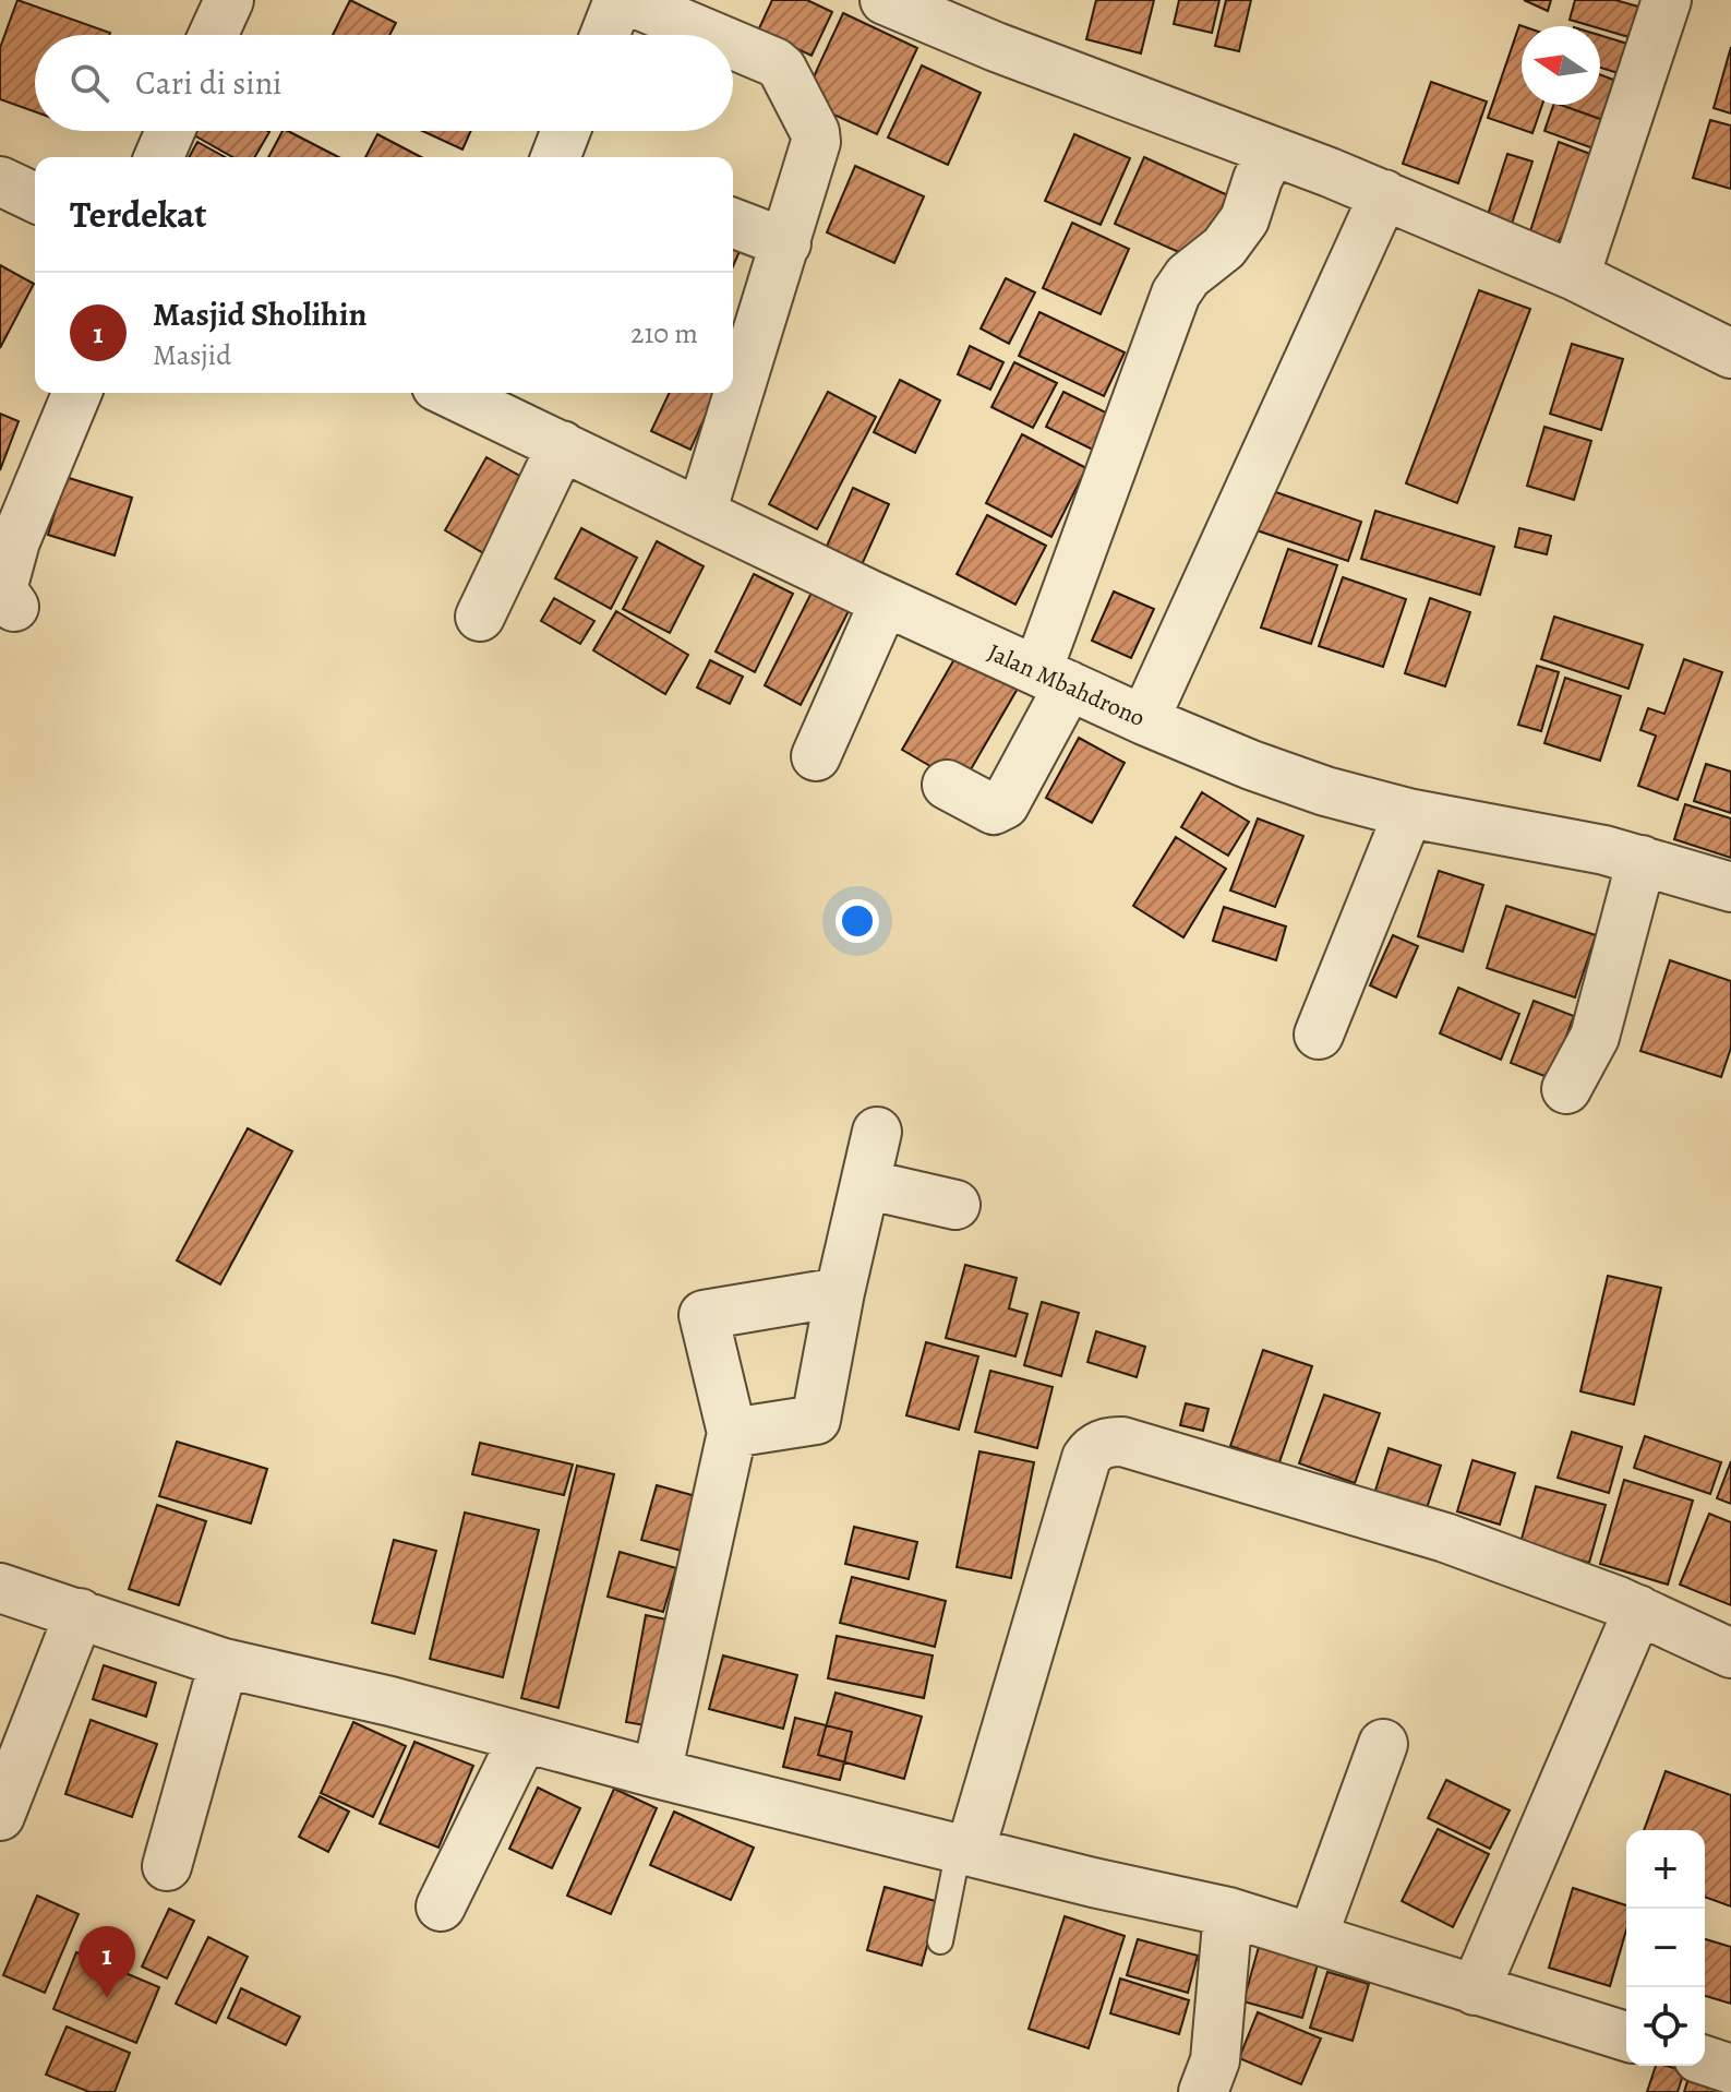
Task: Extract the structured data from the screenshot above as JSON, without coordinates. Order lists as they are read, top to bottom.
{
  "streets": {
    "street": ["Jalan Mbahdrono"]
  },
  "north": "left",
  "page": {
    "search": "Cari di sini",
    "heading": "Terdekat",
    "list": [
      {
        "mark": "1",
        "name": "Masjid Sholihin",
        "note": "Masjid",
        "value": "210 m"
      }
    ],
    "map_buttons": ["+", "−"],
    "pins": "1"
  }
}
